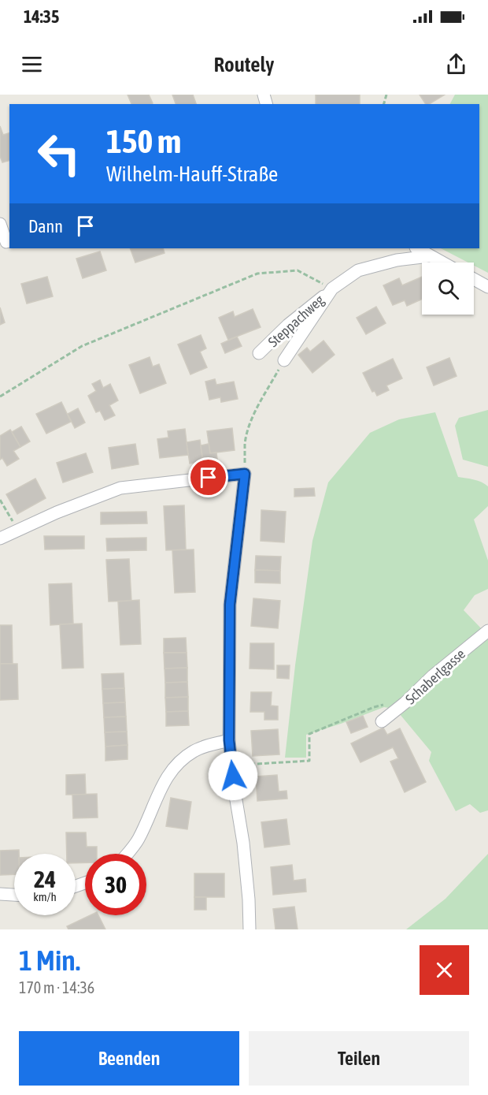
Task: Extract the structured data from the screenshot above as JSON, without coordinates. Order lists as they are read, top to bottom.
{
  "streets": {
    "street": ["Steppachweg", "Schaberlgasse"]
  },
  "page": {
    "status": "14:35",
    "header": "Routely",
    "turn": ["150 m", "Wilhelm-Hauff-Straße"],
    "then": "Dann",
    "speed": "24 km/h",
    "limit": "30",
    "heading": ["1 Min.", "170 m · 14:36"],
    "buttons": ["Beenden", "Teilen"]
  }
}
